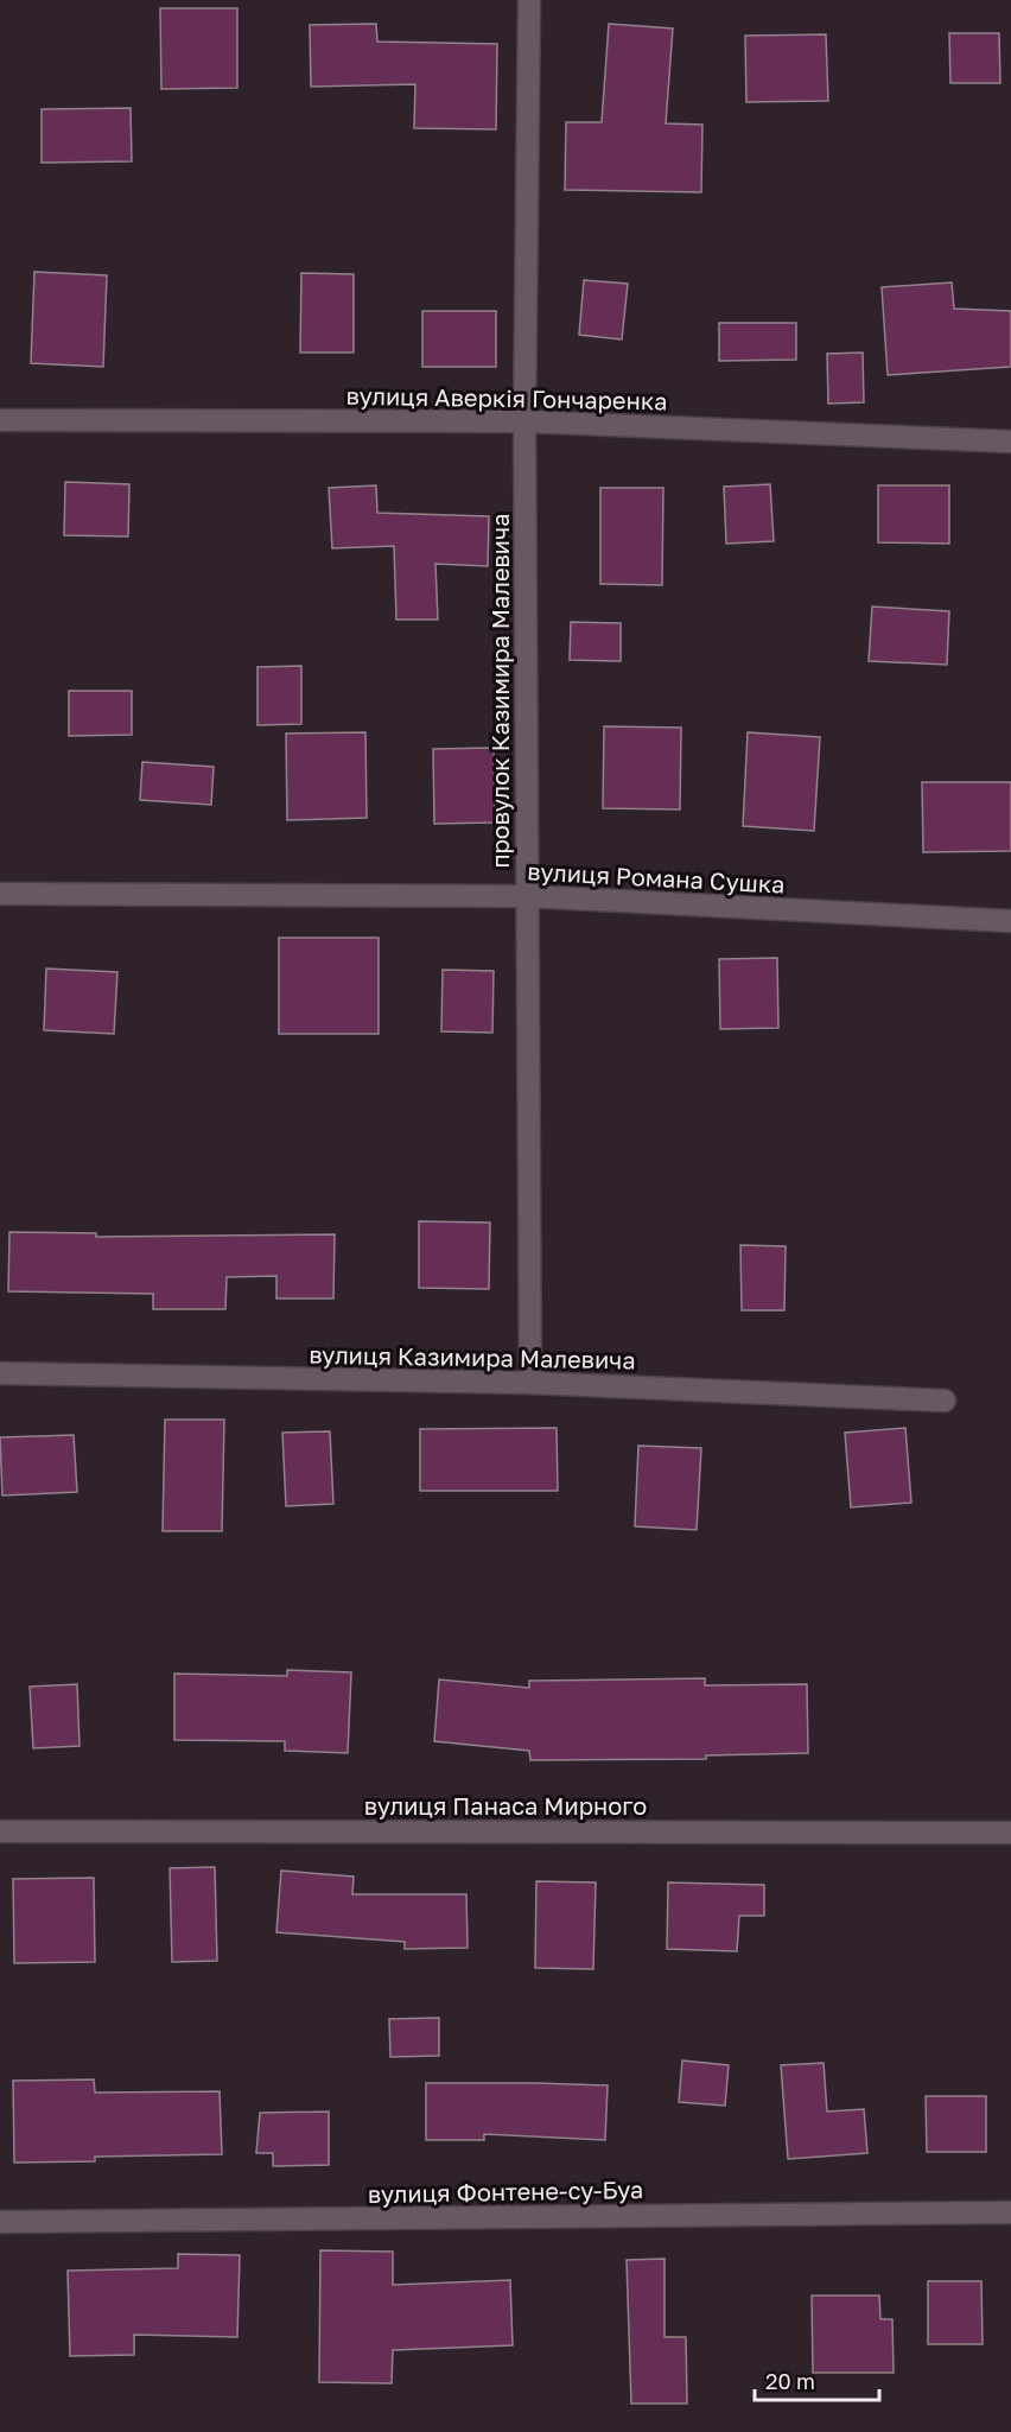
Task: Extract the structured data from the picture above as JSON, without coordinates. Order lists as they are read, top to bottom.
{
  "streets": {
    "street": [
      "вулиця Аверкія Гончаренка",
      "провулок Казимира Малевича",
      "вулиця Романа Сушка",
      "вулиця Казимира Малевича",
      "вулиця Панаса Мирного",
      "вулиця Фонтене-су-Буа"
    ]
  },
  "crossings": [
    ["вулиця Аверкія Гончаренка", "провулок Казимира Малевича"],
    ["провулок Казимира Малевича", "вулиця Романа Сушка"],
    ["провулок Казимира Малевича", "вулиця Казимира Малевича"]
  ],
  "scale_bar": "20 m"
}
